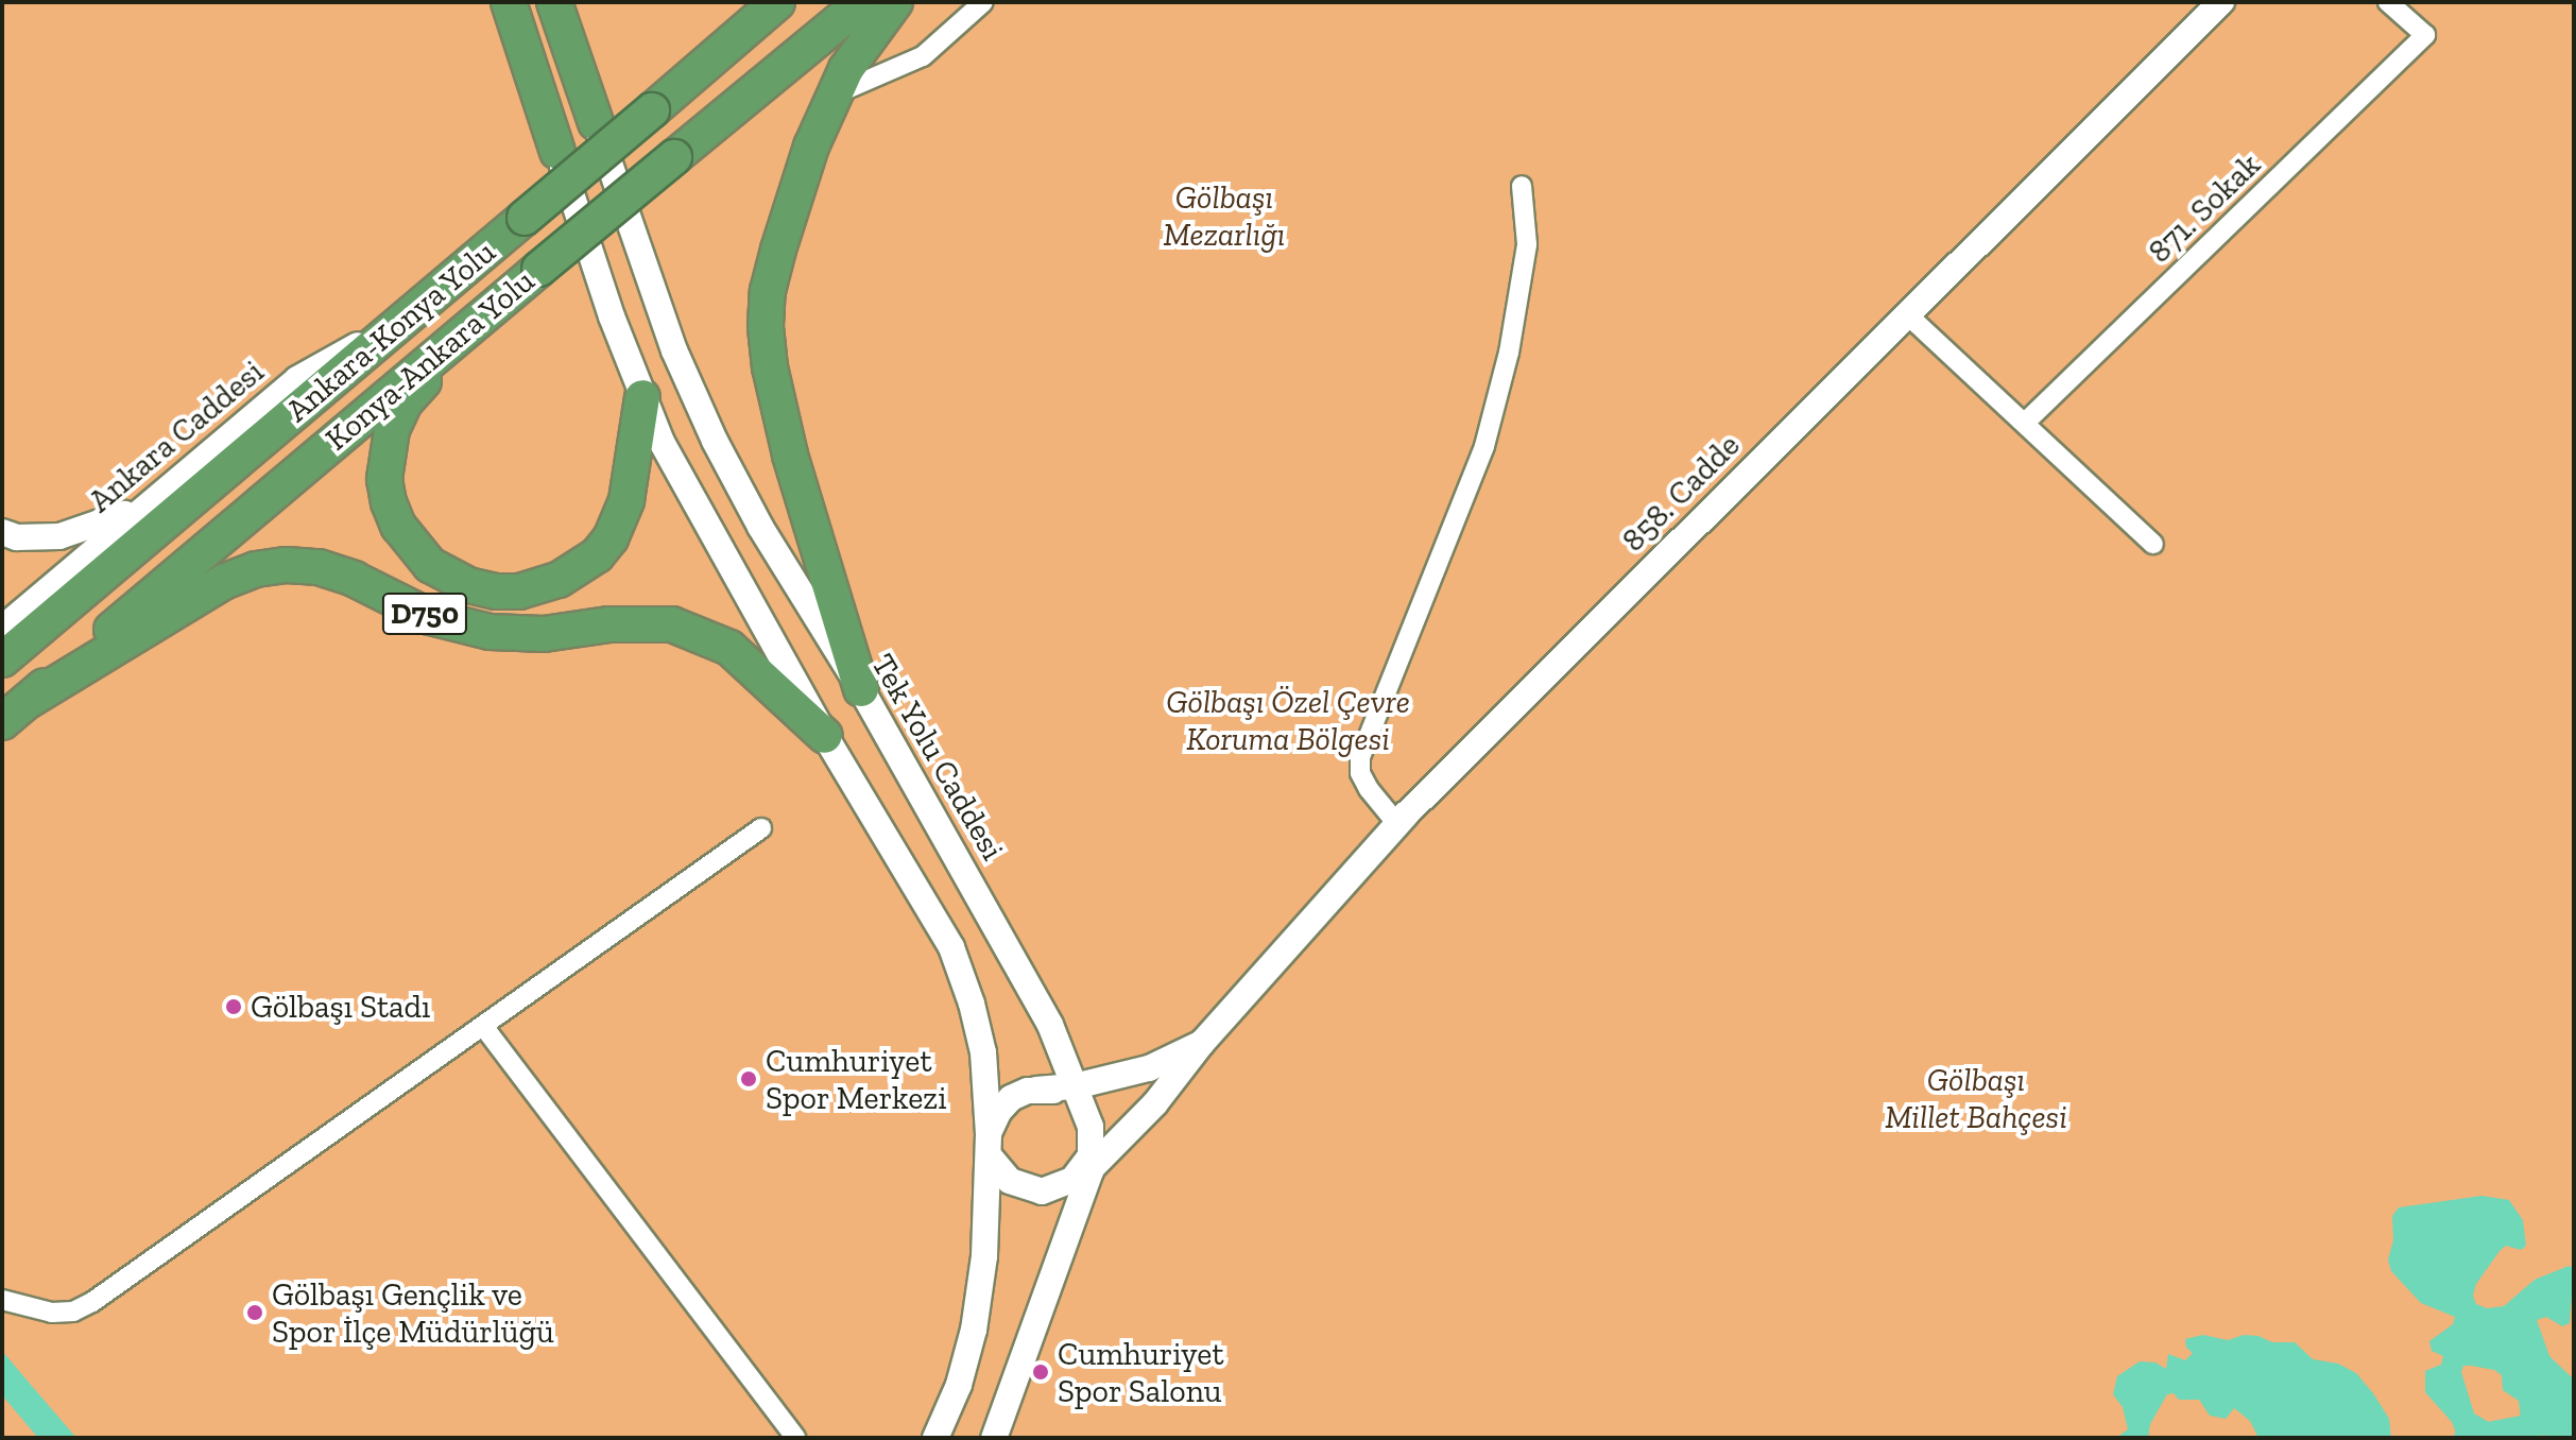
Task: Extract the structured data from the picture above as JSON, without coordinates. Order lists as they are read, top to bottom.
{
  "streets": {
    "highway": ["Ankara-Konya Yolu", "Konya-Ankara Yolu", "D750"],
    "main road": ["Ankara Caddesi", "858. Cadde", "Tek Yolu Caddesi"],
    "street": ["871. Sokak"]
  },
  "crossings": [
    ["Ankara-Konya Yolu", "Ankara Caddesi"],
    ["Konya-Ankara Yolu", "D750"],
    ["858. Cadde", "Tek Yolu Caddesi"]
  ],
  "parks": ["Gölbaşı Mezarlığı", "Gölbaşı Özel Çevre Koruma Bölgesi", "Gölbaşı Millet Bahçesi"],
  "places": [
    "Gölbaşı Stadı",
    "Cumhuriyet Spor Merkezi",
    "Gölbaşı Gençlik ve Spor İlçe Müdürlüğü",
    "Cumhuriyet Spor Salonu"
  ]
}
